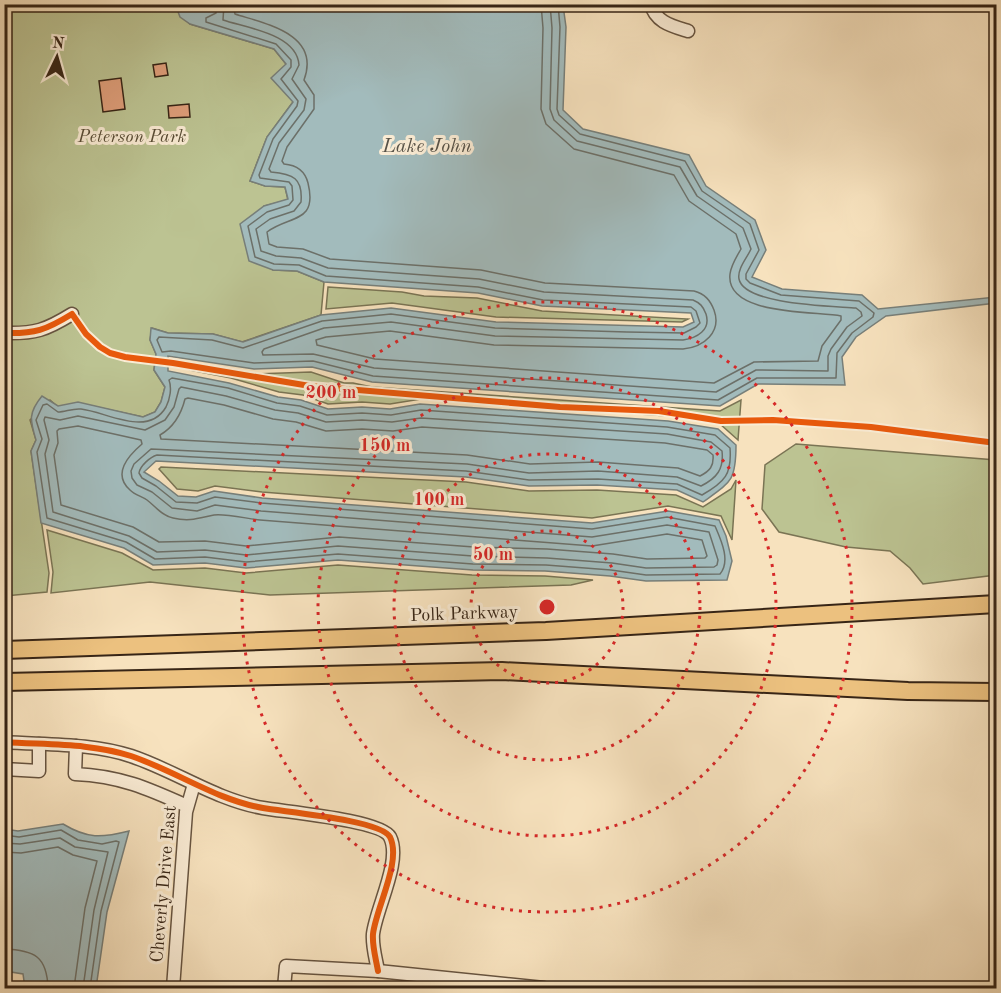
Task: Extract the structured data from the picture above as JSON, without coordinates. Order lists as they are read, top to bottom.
{
  "streets": {
    "highway": ["Polk Parkway"],
    "street": ["Cheverly Drive East"]
  },
  "water": ["Lake John"],
  "parks": ["Peterson Park"],
  "north": "top",
  "rings": [
    "200 m",
    "150 m",
    "100 m",
    "50 m"
  ]
}
